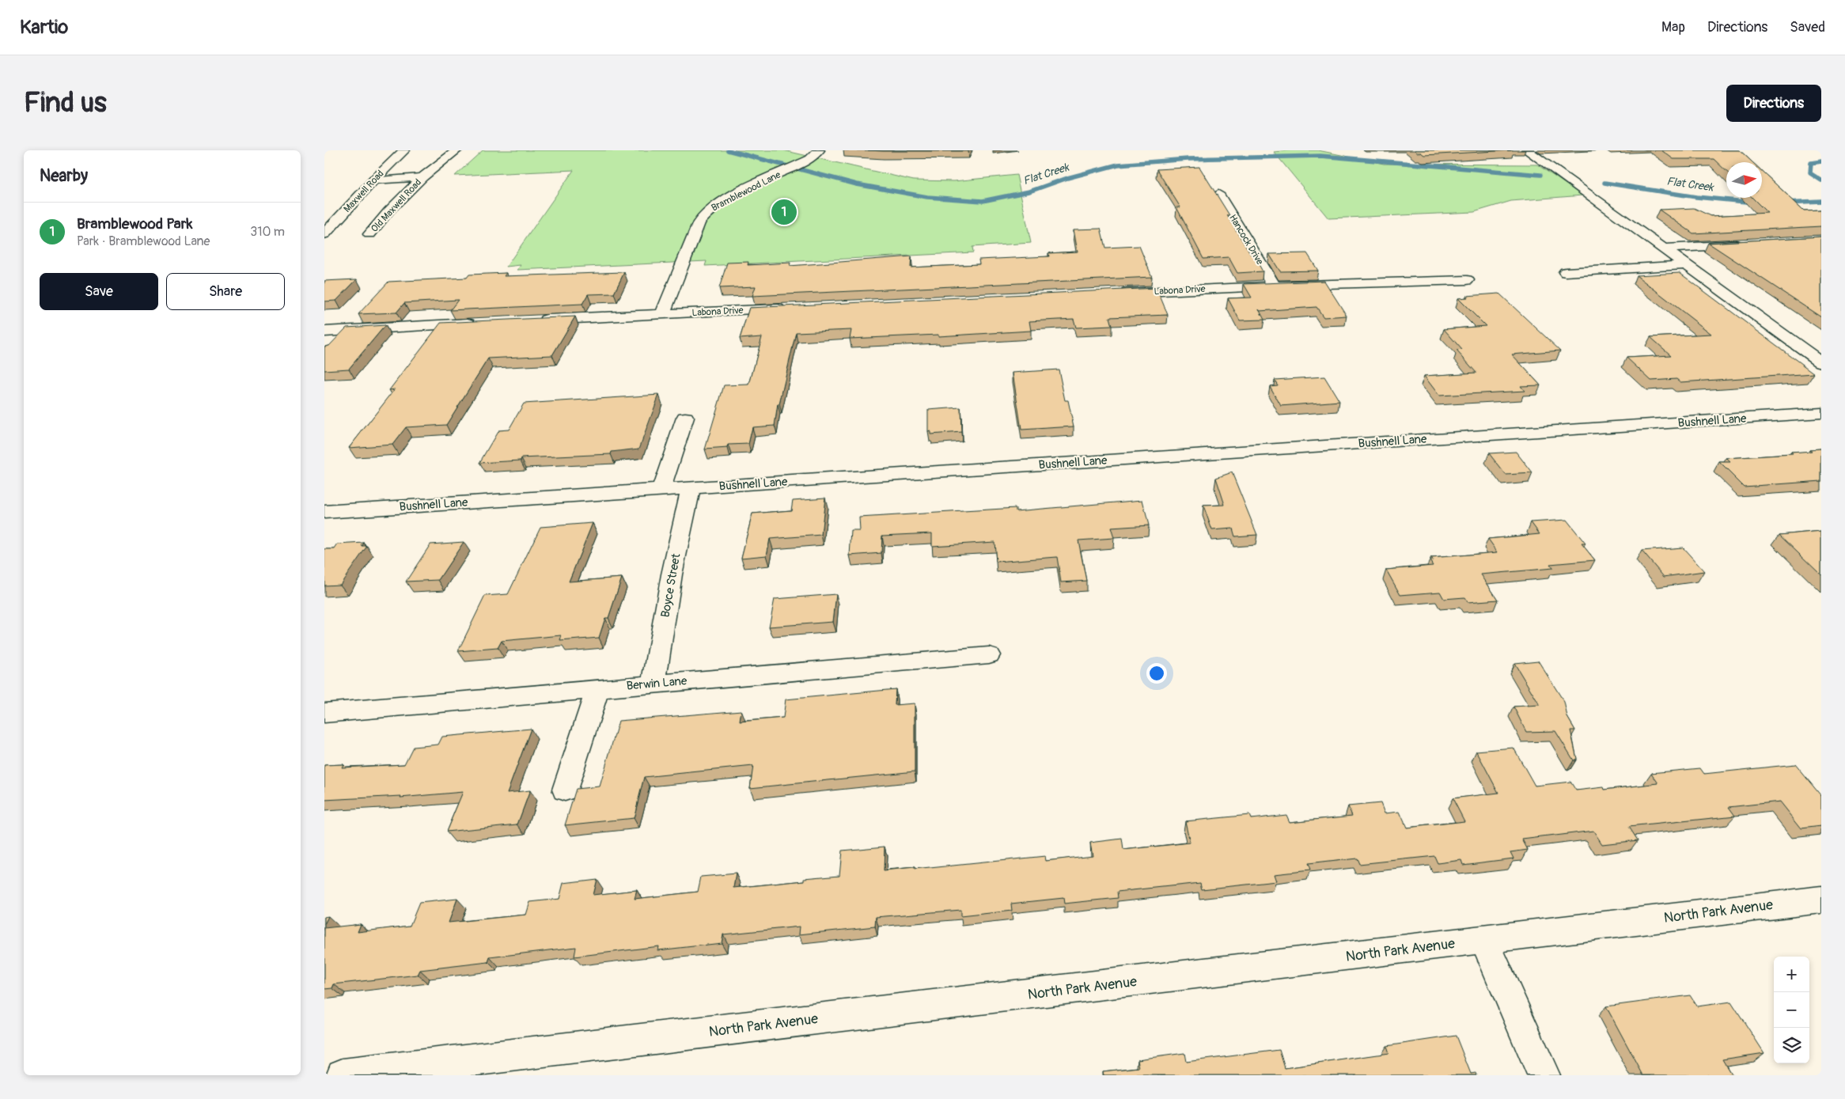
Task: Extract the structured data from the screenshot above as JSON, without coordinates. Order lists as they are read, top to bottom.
{
  "streets": {
    "street": [
      "Maxwell Road",
      "Bramblewood Lane",
      "Old Maxwell Road",
      "Hancock Drive",
      "Labona Drive",
      "Bushnell Lane",
      "Boyce Street",
      "Berwin Lane",
      "North Park Avenue"
    ]
  },
  "crossings": [
    ["Maxwell Road", "Old Maxwell Road"],
    ["Bramblewood Lane", "Labona Drive"],
    ["Hancock Drive", "Labona Drive"],
    ["Bushnell Lane", "Boyce Street"],
    ["Boyce Street", "Berwin Lane"]
  ],
  "water": ["Flat Creek"],
  "north": "right",
  "page": {
    "header": "Kartio",
    "nav": ["Map", "Directions", "Saved"],
    "buttons": [
      "Directions",
      ["Save", "Share"]
    ],
    "title": "Find us",
    "heading": "Nearby",
    "pins": "1",
    "list": [
      {
        "mark": "1",
        "name": "Bramblewood Park",
        "note": "Park · Bramblewood Lane",
        "value": "310 m"
      }
    ],
    "map_buttons": ["+", "−"]
  }
}
